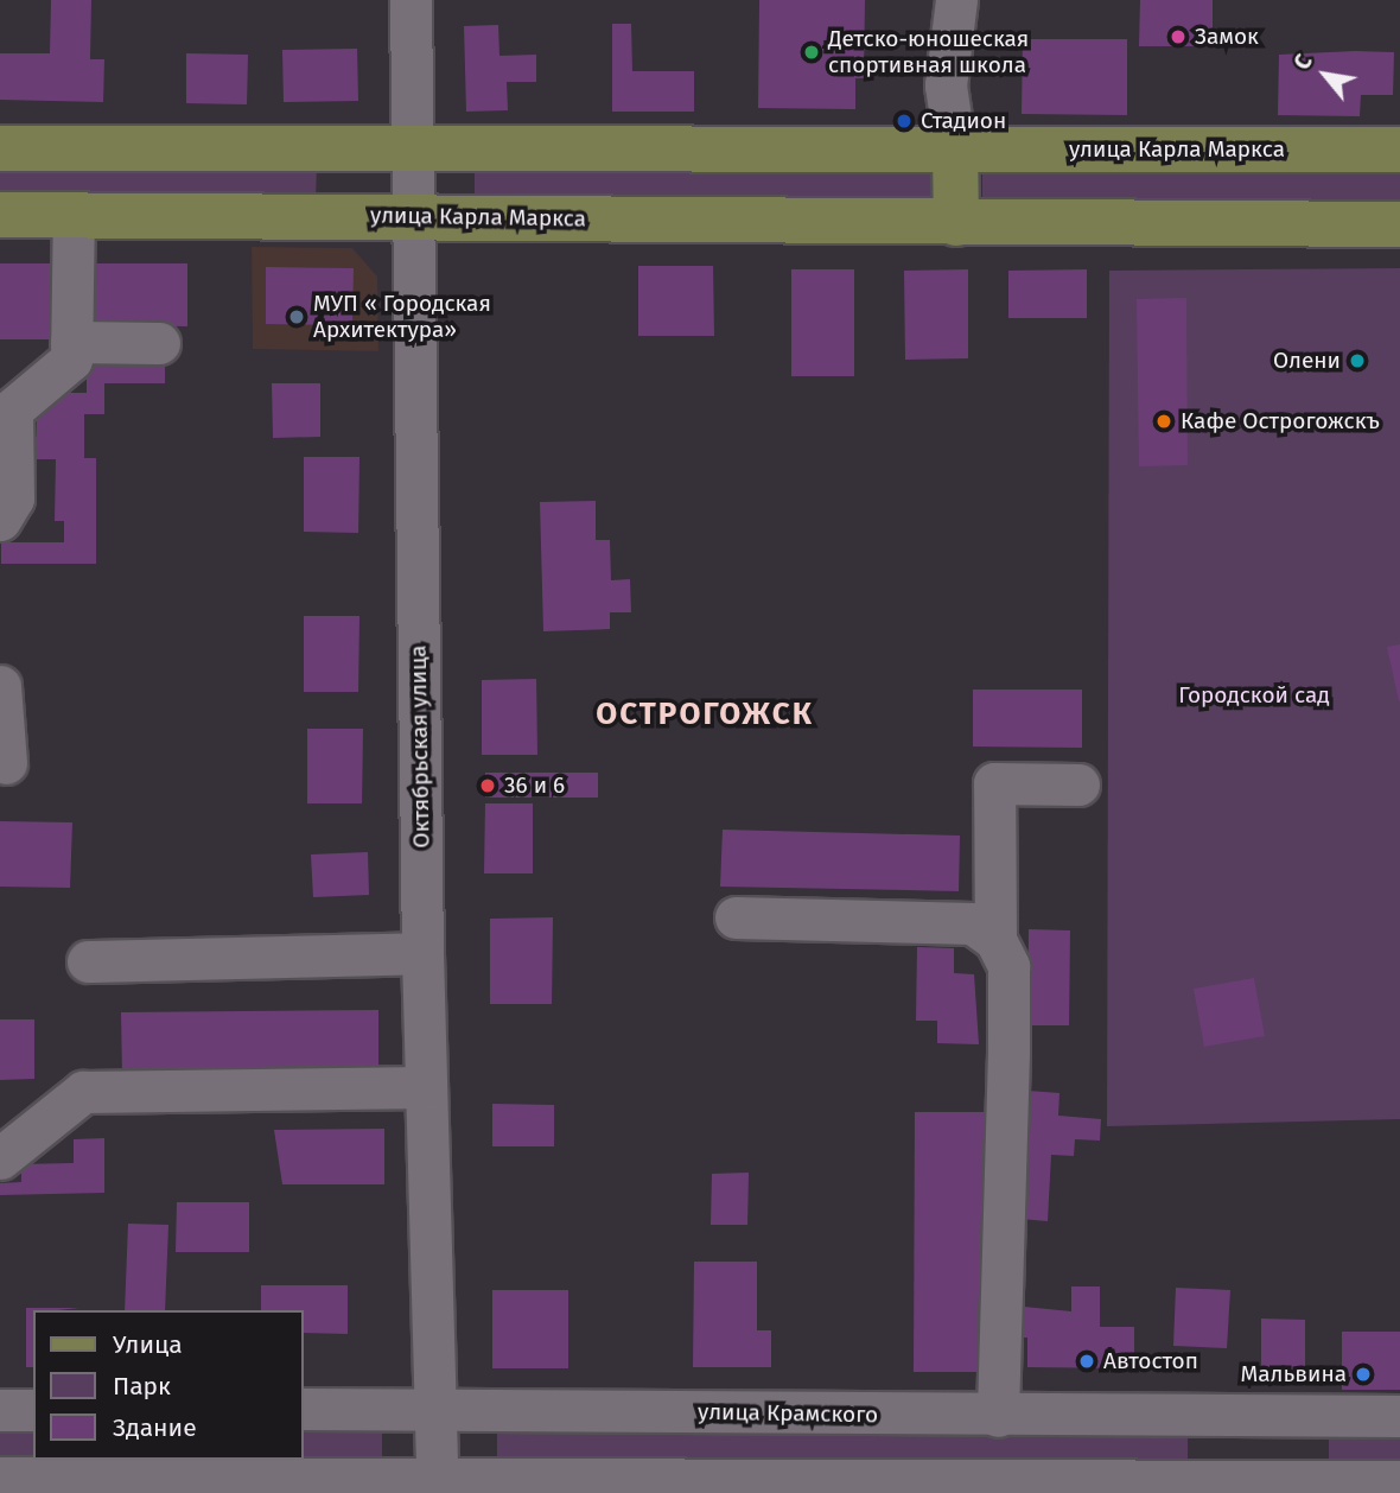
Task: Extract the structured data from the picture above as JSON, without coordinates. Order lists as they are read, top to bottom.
{
  "streets": {
    "main road": ["улица Карла Маркса"],
    "street": ["Октябрьская улица", "улица Крамского"]
  },
  "crossings": [
    ["улица Карла Маркса", "Октябрьская улица"],
    ["Октябрьская улица", "улица Крамского"]
  ],
  "districts": ["ОСТРОГОЖСК"],
  "parks": ["Городской сад"],
  "places": [
    "Замок",
    "Детско-юношеская спортивная школа",
    "Стадион",
    "МУП « Городская Архитектура»",
    "Олени",
    "Кафе Острогожскъ",
    "36 и 6",
    "Автостоп",
    "Мальвина"
  ],
  "legend": ["Улица", "Парк", "Здание"],
  "north": "top left"
}
